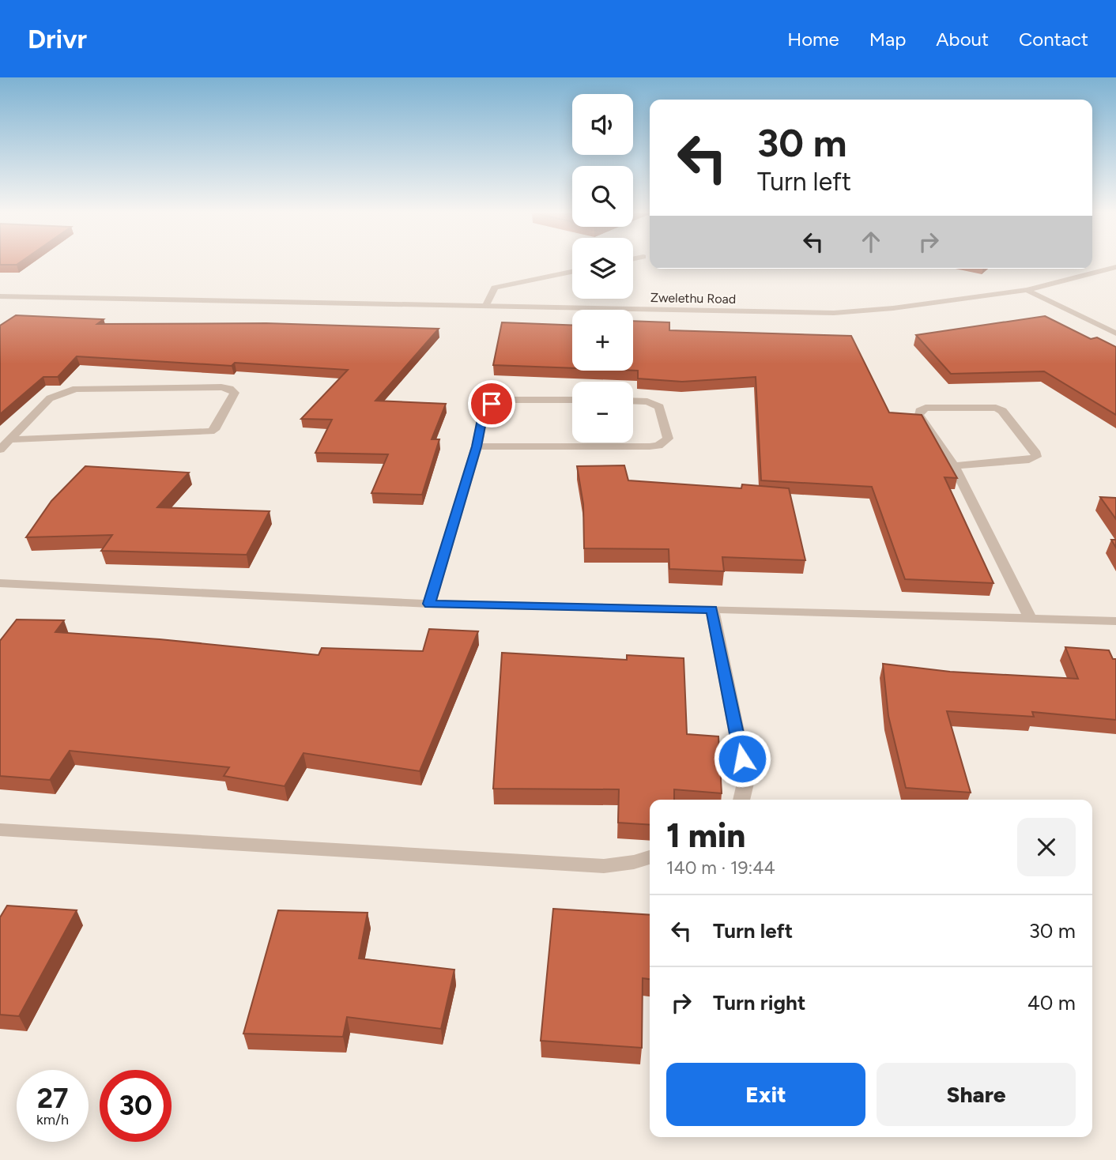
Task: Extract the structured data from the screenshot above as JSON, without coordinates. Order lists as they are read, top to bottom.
{
  "streets": {
    "street": ["Zwelethu Road"]
  },
  "page": {
    "header": "Drivr",
    "nav": [
      "Home",
      "Map",
      "About",
      "Contact"
    ],
    "map_buttons": ["+", "−"],
    "turn": ["30 m", "Turn left"],
    "heading": ["1 min", "140 m · 19:44"],
    "list": [
      {
        "name": "Turn left",
        "value": "30 m"
      },
      {
        "name": "Turn right",
        "value": "40 m"
      }
    ],
    "buttons": ["Exit", "Share"],
    "speed": "27 km/h",
    "limit": "30"
  }
}
